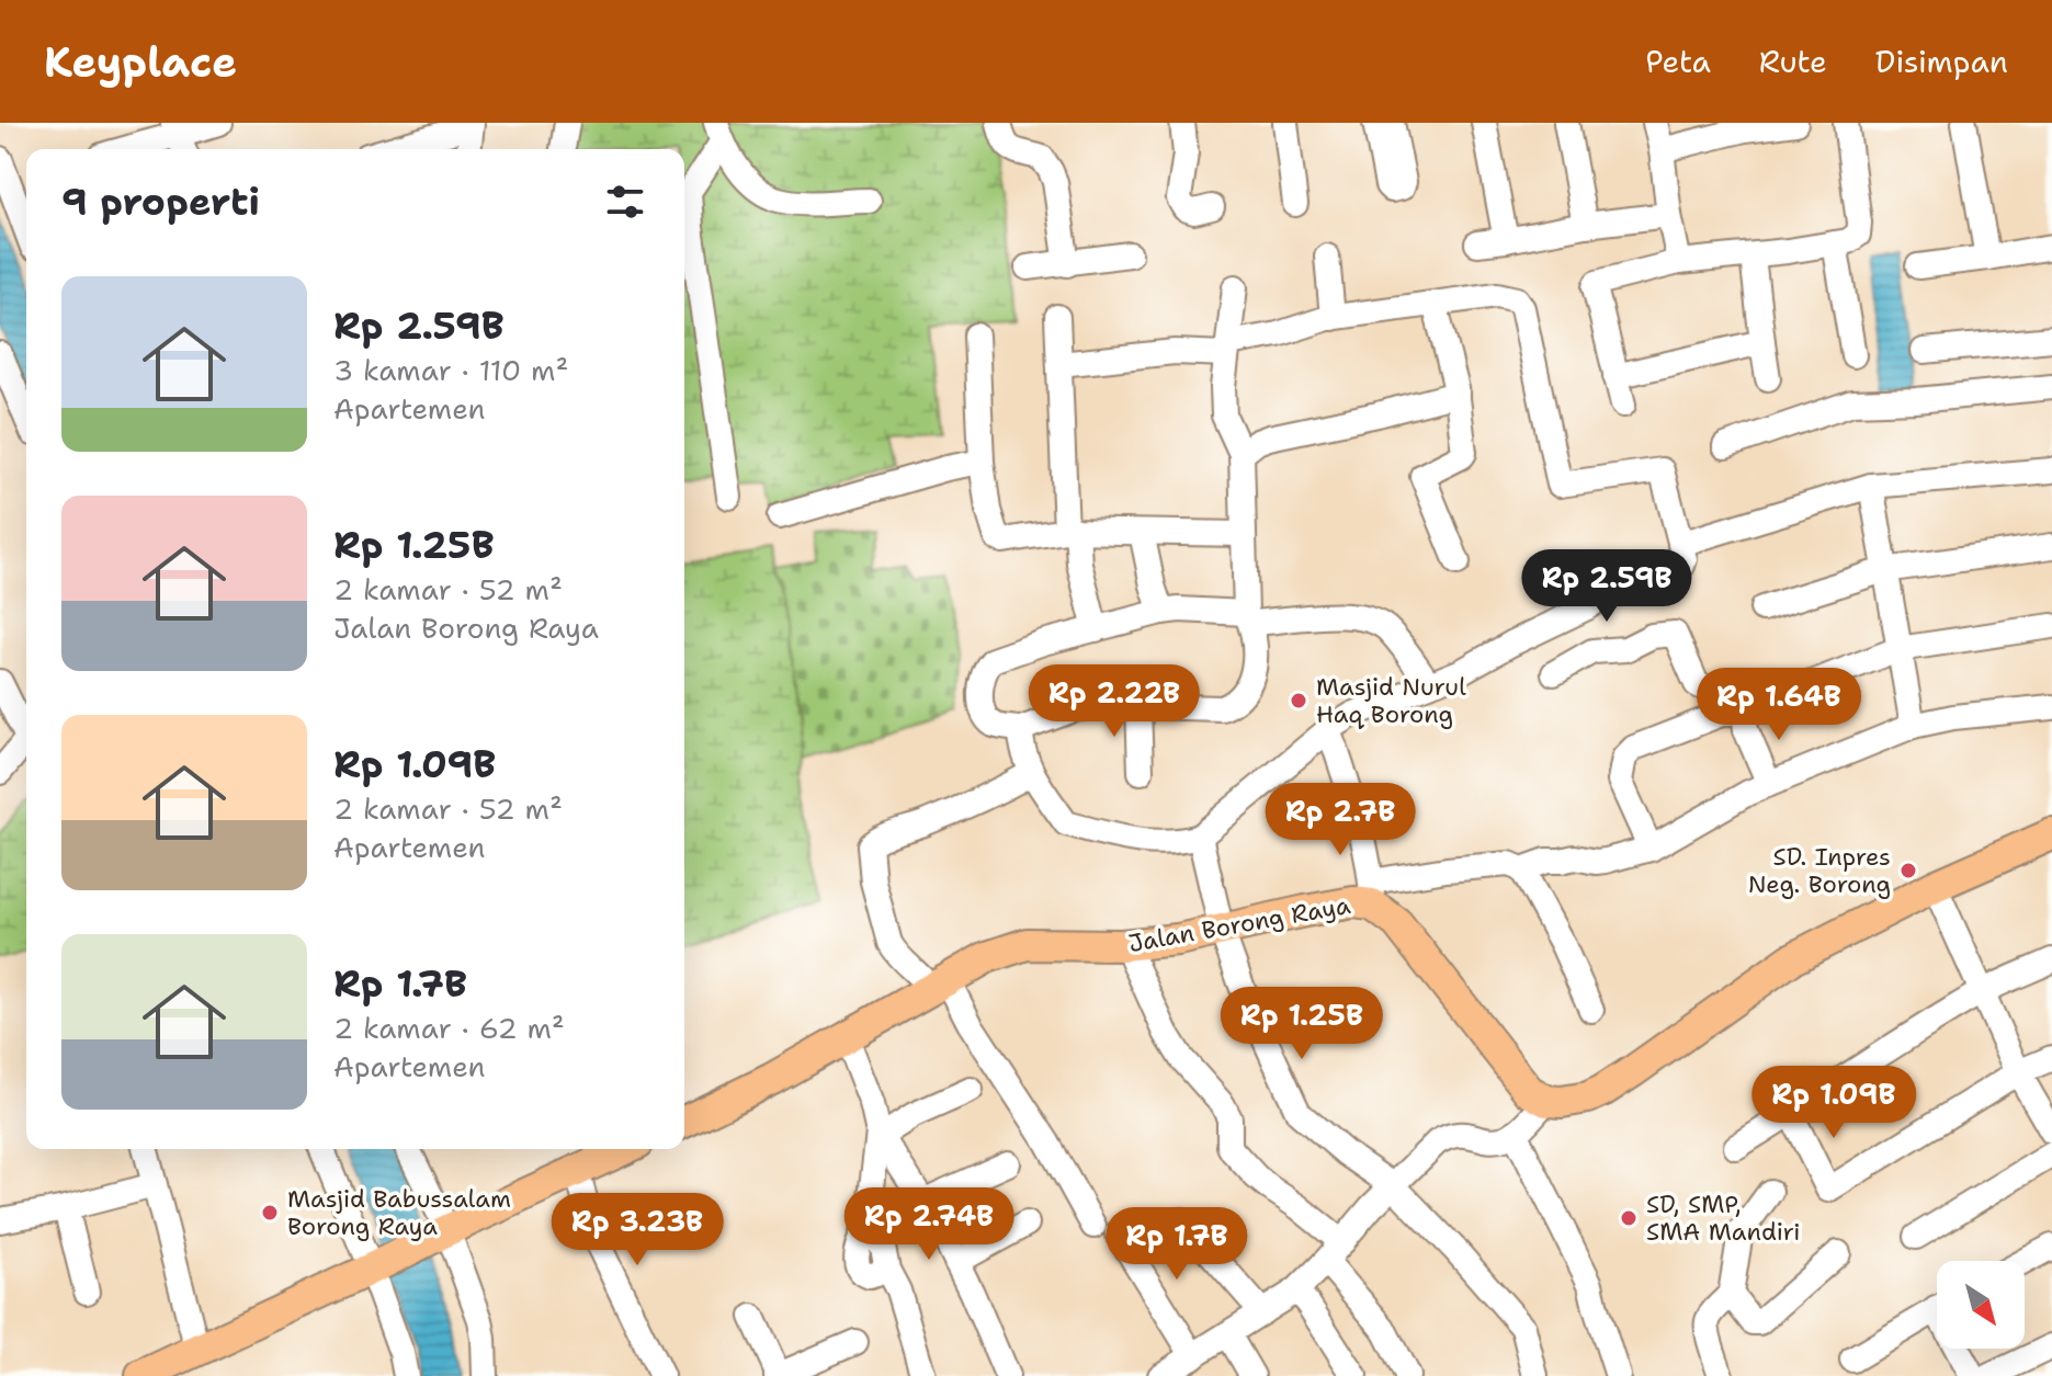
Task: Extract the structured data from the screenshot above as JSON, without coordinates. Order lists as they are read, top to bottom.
{
  "streets": {
    "main road": ["Jalan Borong Raya"]
  },
  "places": [
    "Masjid Nurul Haq Borong",
    "SD. Inpres Neg. Borong",
    "Masjid Babussalam Borong Raya",
    "SD, SMP, SMA Mandiri"
  ],
  "north": "bottom right",
  "page": {
    "header": "Keyplace",
    "nav": ["Peta", "Rute", "Disimpan"],
    "heading": "9 properti",
    "list": [
      {
        "name": "Rp 2.59B",
        "note": "3 kamar · 110 m² · Apartemen"
      },
      {
        "name": "Rp 1.25B",
        "note": "2 kamar · 52 m² · Jalan Borong Raya"
      },
      {
        "name": "Rp 1.09B",
        "note": "2 kamar · 52 m² · Apartemen"
      },
      {
        "name": "Rp 1.7B",
        "note": "2 kamar · 62 m² · Apartemen"
      }
    ],
    "price": [
      "Rp 2.59B",
      "Rp 2.22B",
      "Rp 1.64B",
      "Rp 2.7B",
      "Rp 1.25B",
      "Rp 1.09B",
      "Rp 2.74B",
      "Rp 3.23B",
      "Rp 1.7B"
    ]
  }
}
